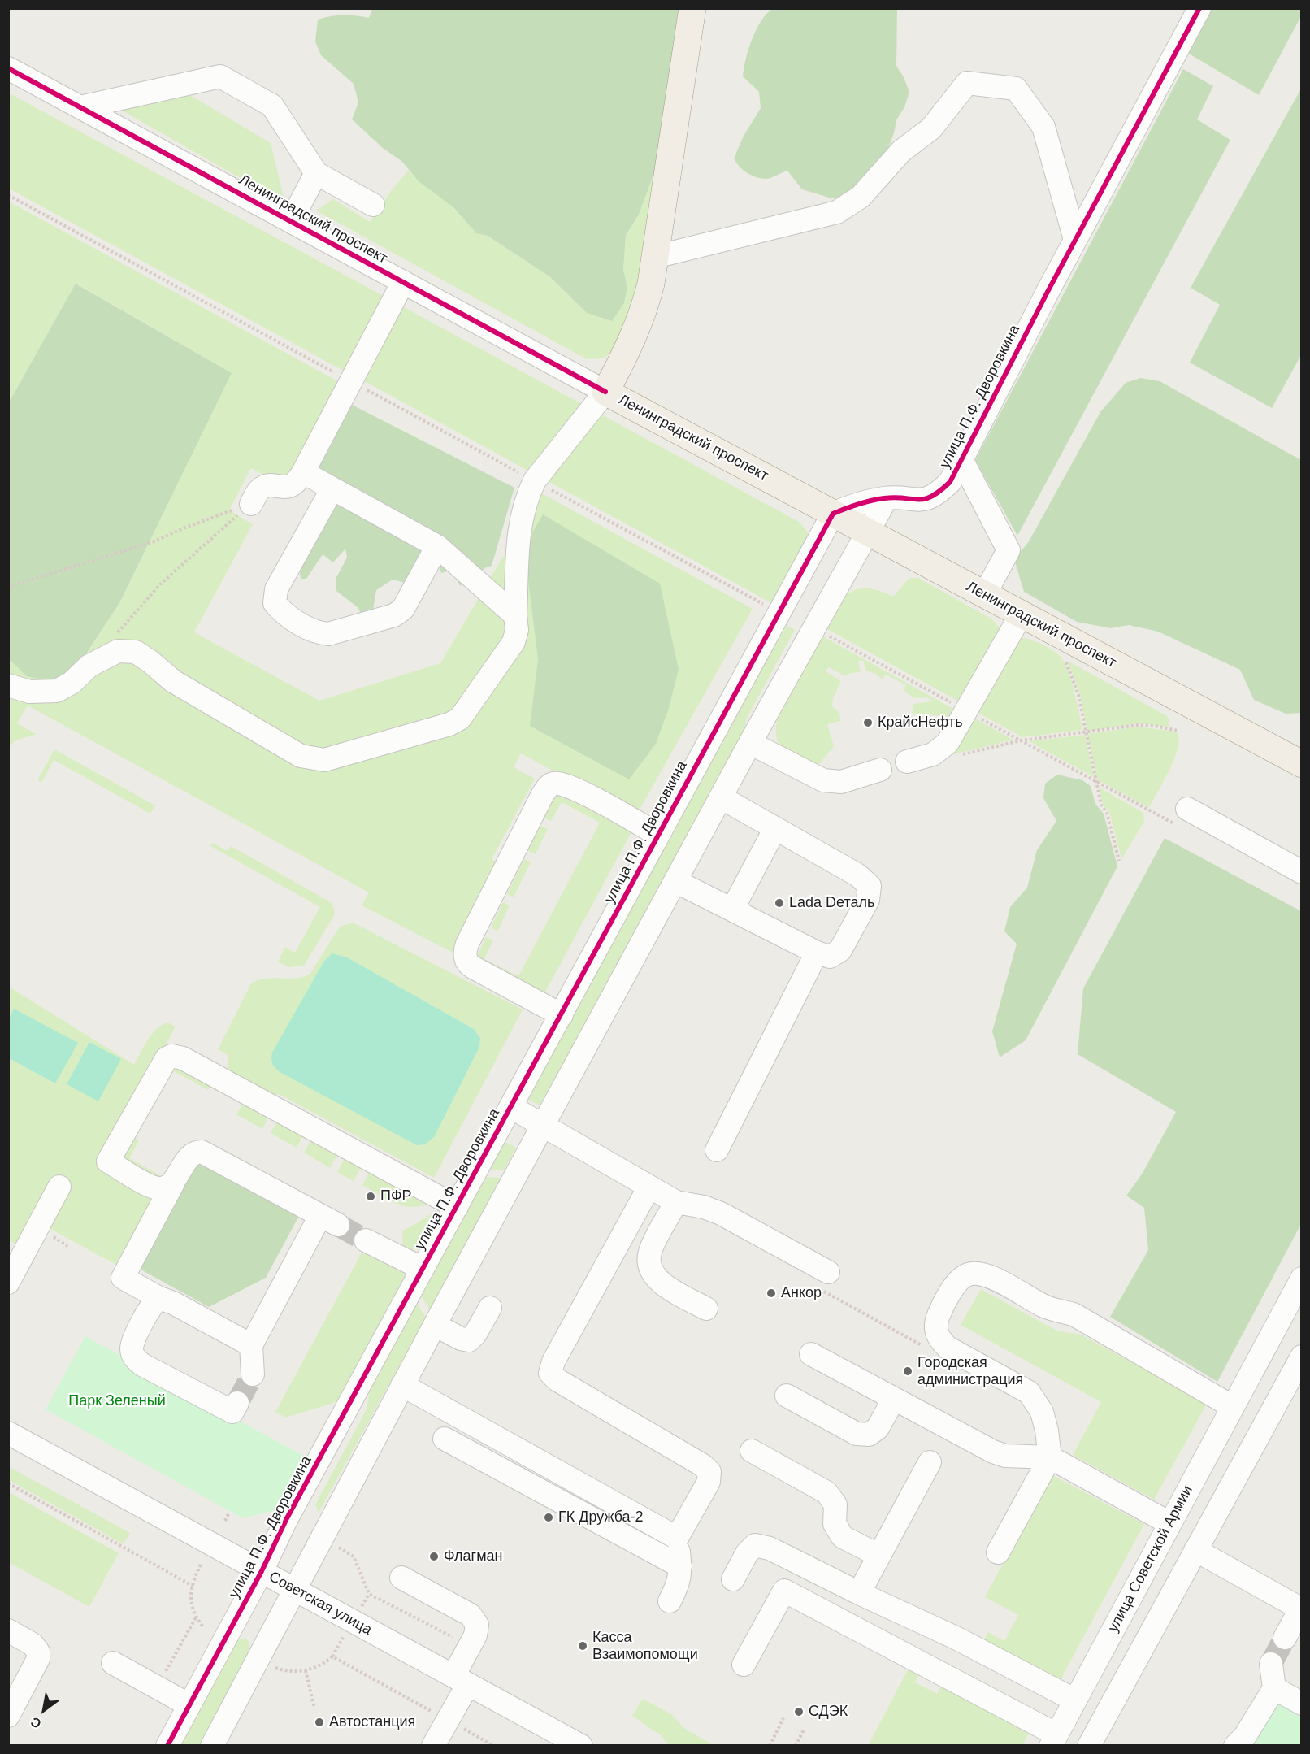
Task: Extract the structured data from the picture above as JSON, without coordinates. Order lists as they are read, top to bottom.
{
  "streets": {
    "main road": ["Ленинградский проспект"],
    "street": ["улица П.Ф. Дворовкина", "улица Советской Армии", "Советская улица"]
  },
  "crossings": [
    ["Ленинградский проспект", "улица П.Ф. Дворовкина"],
    ["улица П.Ф. Дворовкина", "Советская улица"]
  ],
  "parks": ["Парк Зеленый"],
  "places": [
    "КрайсНефть",
    "Lada Dеталь",
    "ПФР",
    "Анкор",
    "Городская администрация",
    "ГК Дружба-2",
    "Флагман",
    "Касса Взаимопомощи",
    "СДЭК",
    "Автостанция"
  ],
  "north": "bottom left"
}
